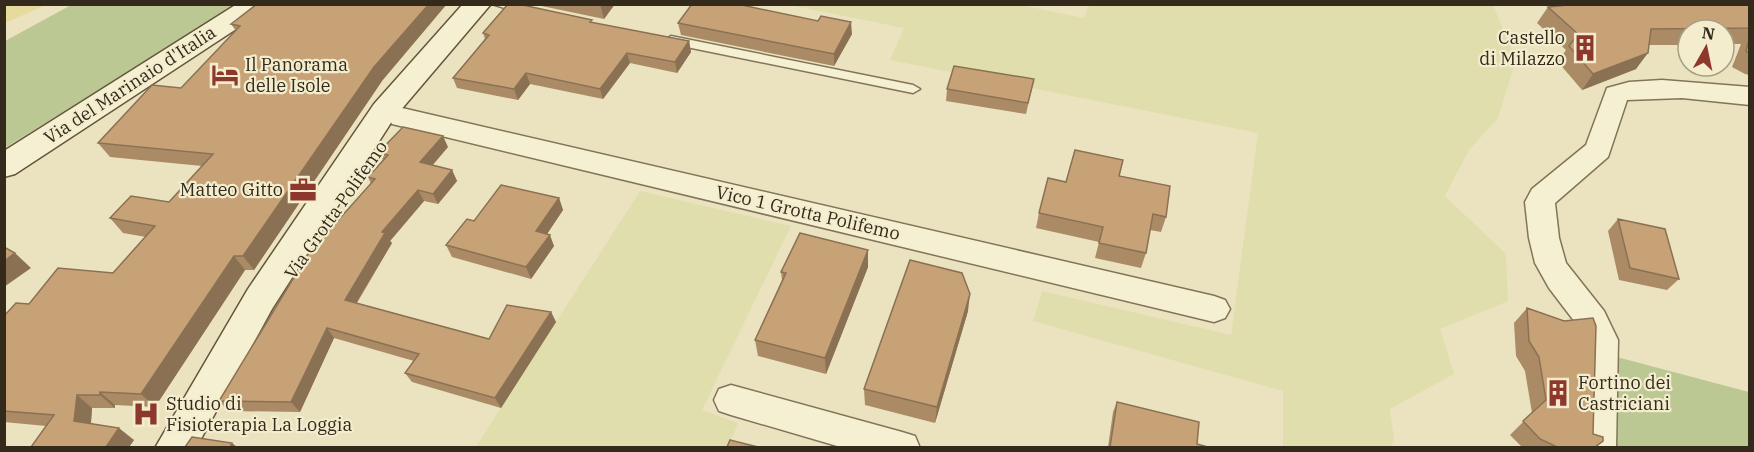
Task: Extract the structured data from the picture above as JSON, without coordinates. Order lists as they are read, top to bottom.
{
  "streets": {
    "street": ["Via del Marinaio d'Italia", "Via Grotta Polifemo", "Vico 1 Grotta Polifemo"]
  },
  "crossings": [
    ["Via Grotta Polifemo", "Vico 1 Grotta Polifemo"]
  ],
  "places": {
    "building": ["Castello di Milazzo", "Fortino dei Castriciani"],
    "hotel": ["Il Panorama delle Isole"],
    "office": ["Matteo Gitto"],
    "hospital": ["Studio di Fisioterapia La Loggia"]
  },
  "north": "top"
}
